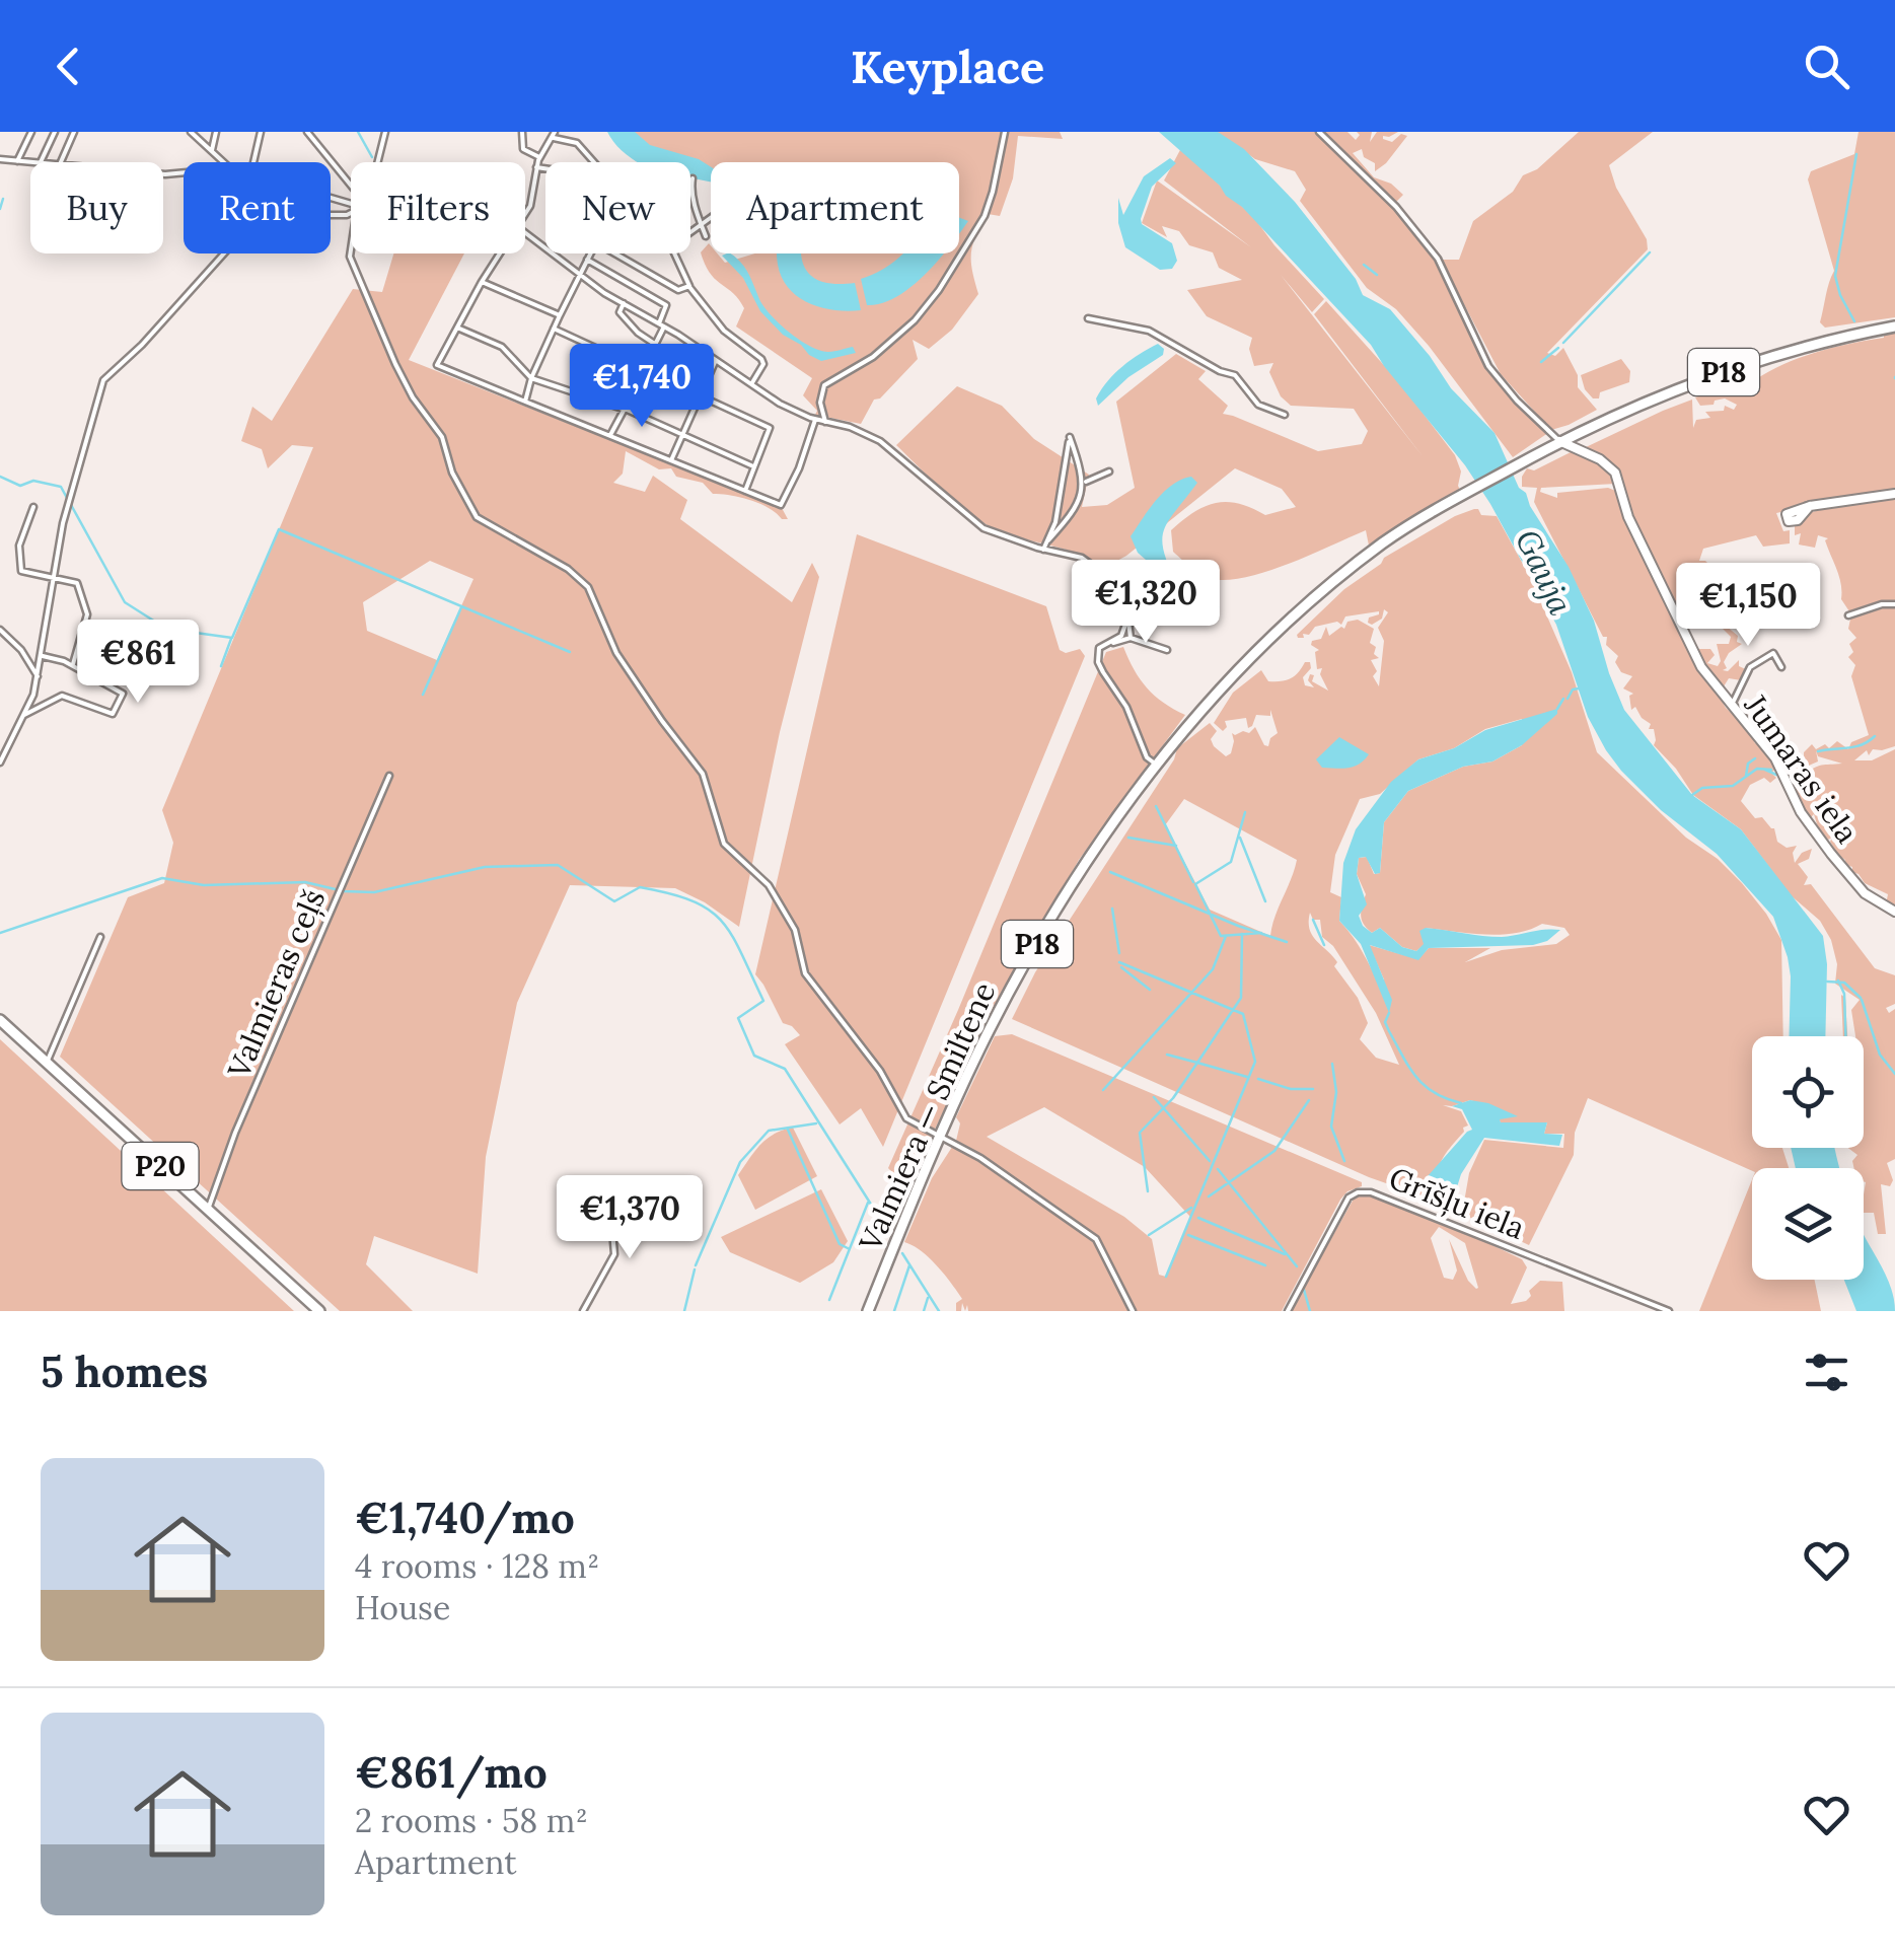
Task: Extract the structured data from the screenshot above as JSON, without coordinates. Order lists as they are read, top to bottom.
{
  "streets": {
    "main road": ["P18", "Valmiera — Smiltene", "P20"],
    "street": ["Jumaras iela", "Valmieras ceļš", "Grīšļu iela"]
  },
  "crossings": [
    ["Jumaras iela", "Valmiera — Smiltene"],
    ["Valmieras ceļš", "P20"]
  ],
  "water": ["Gauja"],
  "page": {
    "header": "Keyplace",
    "chip": [
      "Buy",
      "Rent",
      "Filters",
      "New",
      "Apartment"
    ],
    "price": [
      "€1,740",
      "€1,320",
      "€1,150",
      "€861",
      "€1,370"
    ],
    "heading": "5 homes",
    "list": [
      {
        "name": "€1,740/mo",
        "note": "4 rooms · 128 m² · House"
      },
      {
        "name": "€861/mo",
        "note": "2 rooms · 58 m² · Apartment"
      }
    ]
  }
}
